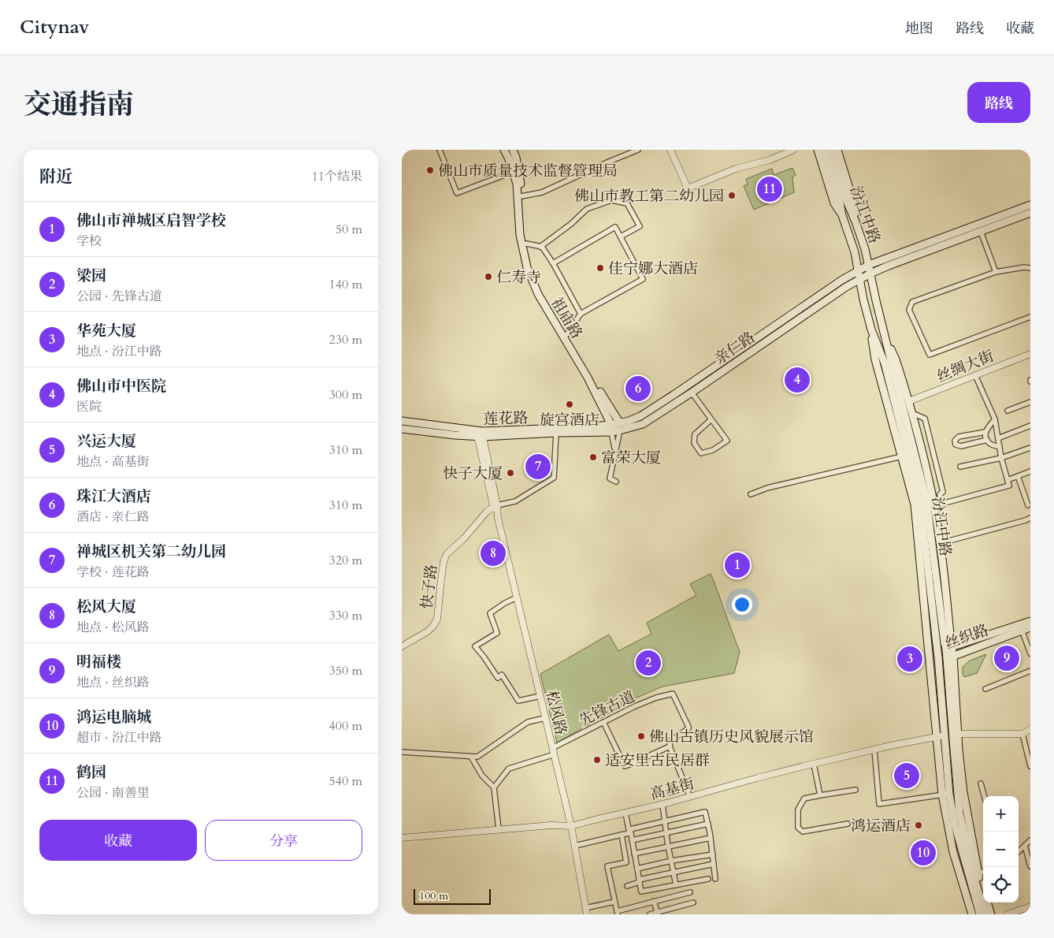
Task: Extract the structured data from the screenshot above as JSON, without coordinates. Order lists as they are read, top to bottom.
{
  "streets": {
    "main road": [
      "汾江中路",
      "祖庙路",
      "亲仁路",
      "莲花路",
      "丝织路"
    ],
    "street": [
      "丝绸大街",
      "快子路",
      "先锋古道",
      "松风路",
      "高基街"
    ]
  },
  "crossings": [
    ["汾江中路", "亲仁路"],
    ["汾江中路", "丝织路"],
    ["汾江中路", "高基街"],
    ["祖庙路", "亲仁路"],
    ["祖庙路", "莲花路"],
    ["快子路", "松风路"],
    ["先锋古道", "松风路"],
    ["松风路", "高基街"]
  ],
  "places": [
    "佛山市质量技术监督管理局",
    "佛山市教工第二幼儿园",
    "佳宁娜大酒店",
    "仁寿寺",
    "旋宫酒店",
    "富荣大厦",
    "快子大厦",
    "佛山古镇历史风貌展示馆",
    "适安里古民居群",
    "鸿运酒店"
  ],
  "scale_bar": "100 m",
  "page": {
    "header": "Citynav",
    "nav": ["地图", "路线", "收藏"],
    "title": "交通指南",
    "buttons": [
      "路线",
      ["收藏", "分享"]
    ],
    "heading": ["附近", "11个结果"],
    "pins": [
      "11",
      "4",
      "6",
      "7",
      "8",
      "1",
      "9",
      "3",
      "2",
      "5",
      "10"
    ],
    "list": [
      {
        "mark": "1",
        "name": "佛山市禅城区启智学校",
        "note": "学校",
        "value": "50 m"
      },
      {
        "mark": "2",
        "name": "梁园",
        "note": "公园 · 先锋古道",
        "value": "140 m"
      },
      {
        "mark": "3",
        "name": "华苑大厦",
        "note": "地点 · 汾江中路",
        "value": "230 m"
      },
      {
        "mark": "4",
        "name": "佛山市中医院",
        "note": "医院",
        "value": "300 m"
      },
      {
        "mark": "5",
        "name": "兴运大厦",
        "note": "地点 · 高基街",
        "value": "310 m"
      },
      {
        "mark": "6",
        "name": "珠江大酒店",
        "note": "酒店 · 亲仁路",
        "value": "310 m"
      },
      {
        "mark": "7",
        "name": "禅城区机关第二幼儿园",
        "note": "学校 · 莲花路",
        "value": "320 m"
      },
      {
        "mark": "8",
        "name": "松风大厦",
        "note": "地点 · 松风路",
        "value": "330 m"
      },
      {
        "mark": "9",
        "name": "明福楼",
        "note": "地点 · 丝织路",
        "value": "350 m"
      },
      {
        "mark": "10",
        "name": "鸿运电脑城",
        "note": "超市 · 汾江中路",
        "value": "400 m"
      },
      {
        "mark": "11",
        "name": "鹤园",
        "note": "公园 · 南善里",
        "value": "540 m"
      }
    ],
    "map_buttons": ["+", "−"],
    "scale": "100 m"
  }
}
